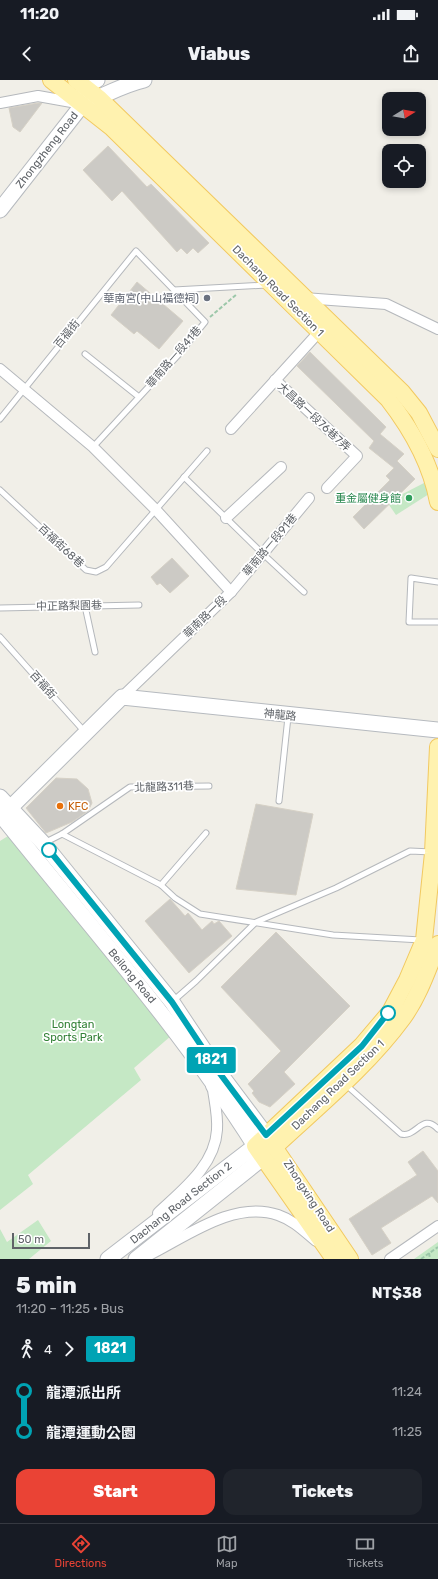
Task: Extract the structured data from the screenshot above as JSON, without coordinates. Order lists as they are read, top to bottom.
{
  "streets": {
    "main road": [
      "Zhongzheng Road",
      "Dachang Road Section 1",
      "華南路一段",
      "神龍路",
      "Beilong Road",
      "Zhongxing Road",
      "Dachang Road Section 2"
    ],
    "street": ["大昌路一段76巷7弄", "華南路一段91巷"],
    "lane": [
      "百福街",
      "華南路一段41巷",
      "百福街68巷",
      "中正路梨園巷",
      "北龍路311巷"
    ]
  },
  "crossings": [
    ["Zhongzheng Road", "Dachang Road Section 1"],
    ["Dachang Road Section 1", "Beilong Road"],
    ["Dachang Road Section 1", "Zhongxing Road"],
    ["Dachang Road Section 1", "Dachang Road Section 2"],
    ["百福街", "華南路一段41巷"],
    ["百福街", "華南路一段"],
    ["華南路一段41巷", "華南路一段"],
    ["華南路一段91巷", "華南路一段"],
    ["百福街68巷", "華南路一段"],
    ["華南路一段", "神龍路"],
    ["華南路一段", "Beilong Road"],
    ["北龍路311巷", "Beilong Road"],
    ["Beilong Road", "Zhongxing Road"],
    ["Beilong Road", "Dachang Road Section 2"],
    ["Zhongxing Road", "Dachang Road Section 2"]
  ],
  "parks": ["Longtan Sports Park"],
  "places": ["華南宮(中山福德祠)", "重金屬健身館", "KFC"],
  "lines": ["bus line 1821"],
  "scale_bar": "50 m",
  "north": "right",
  "page": {
    "status": "11:20",
    "header": "Viabus",
    "on_map": "1821",
    "scale": "50 m",
    "heading": ["5 min", "11:20 – 11:25 · Bus", "NT$38"],
    "legs": ["4", "1821"],
    "list": [
      {
        "name": "龍潭派出所",
        "value": "11:24"
      },
      {
        "name": "龍潭運動公園",
        "value": "11:25"
      }
    ],
    "buttons": ["Start", "Tickets"],
    "tabs": ["Directions", "Map", "Tickets"]
  }
}
